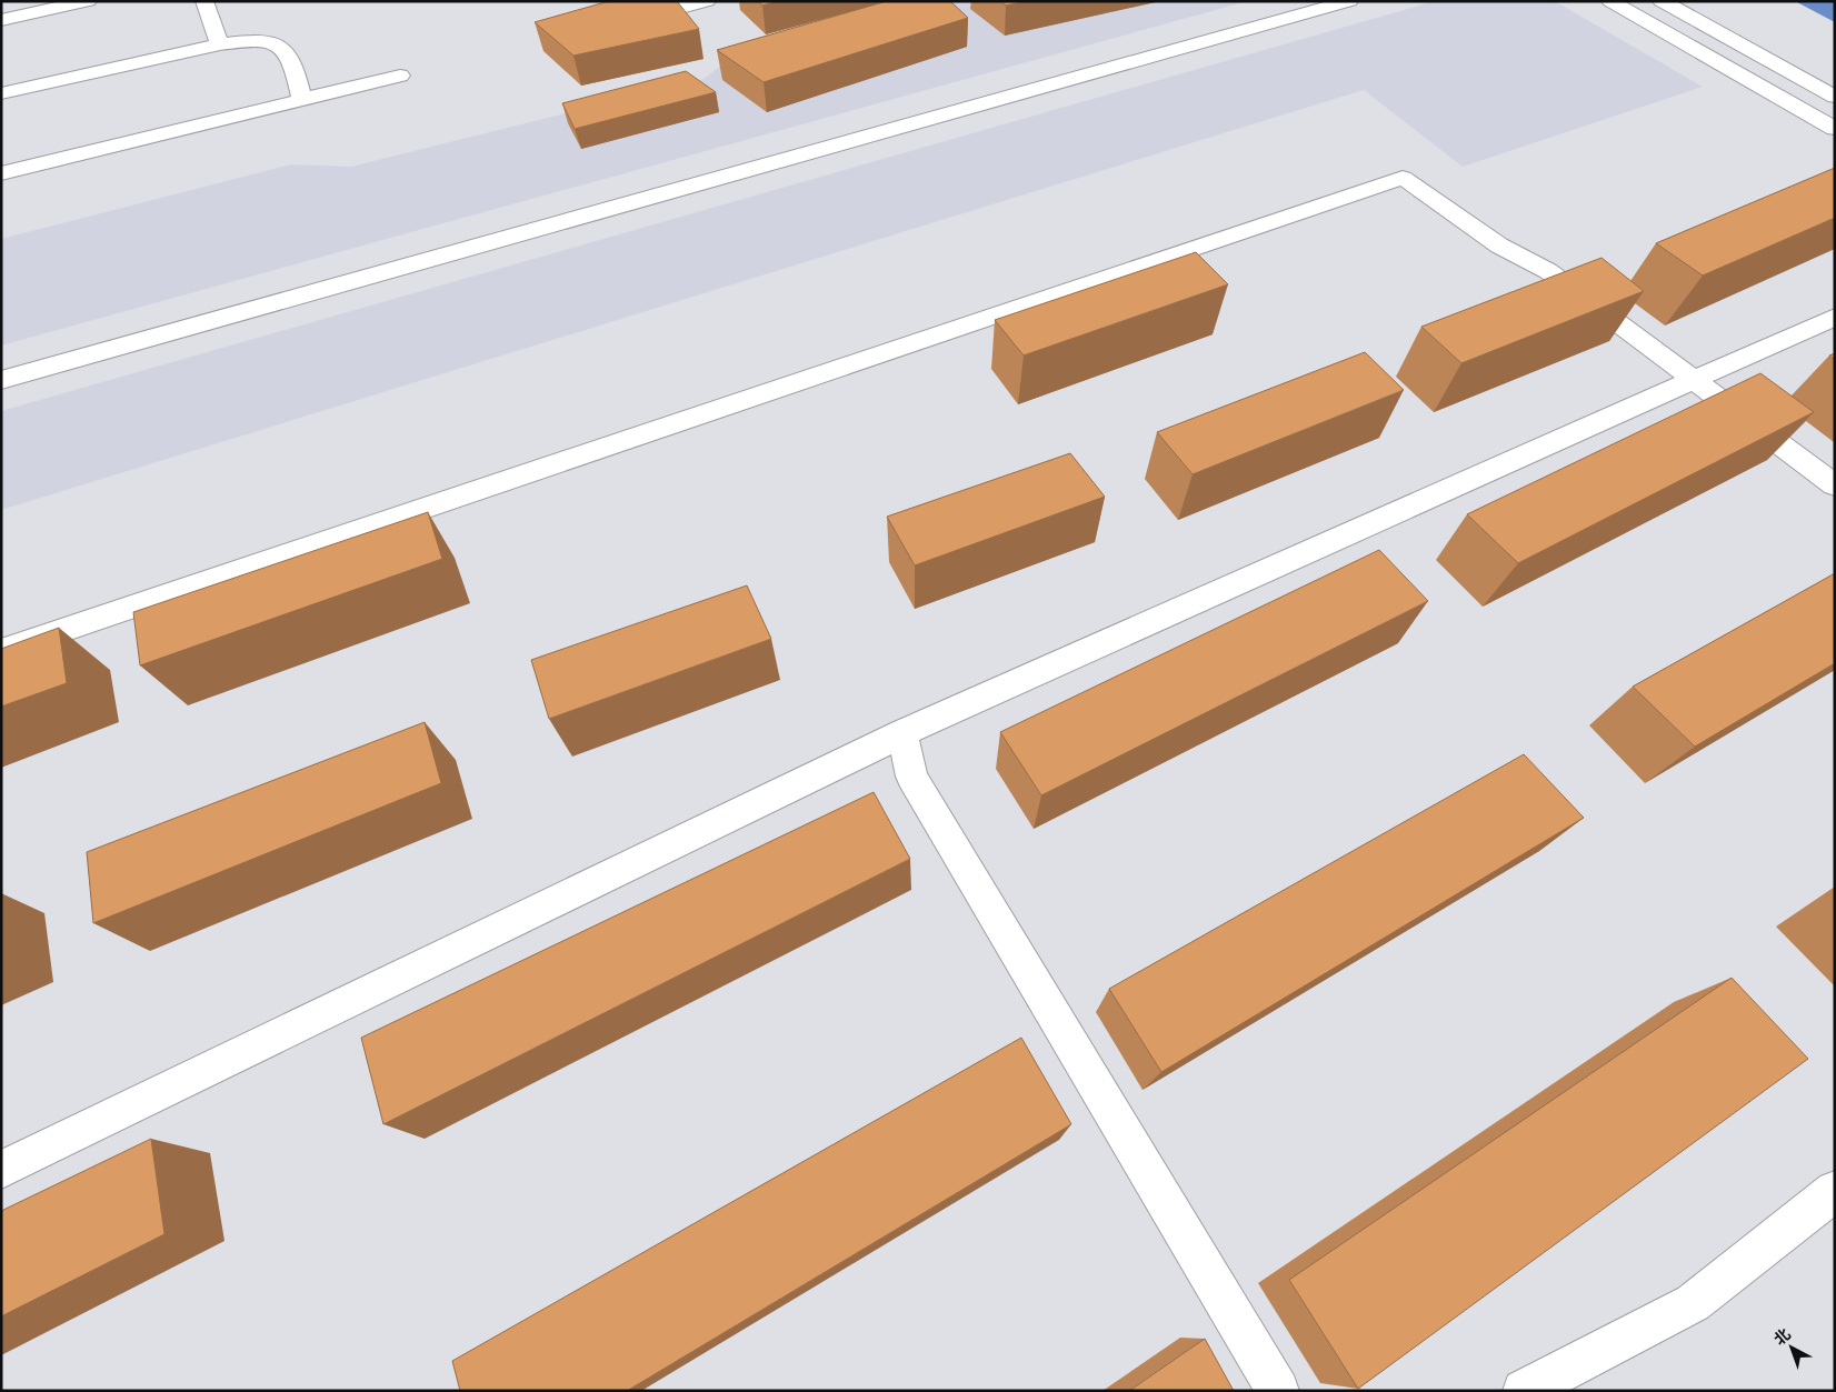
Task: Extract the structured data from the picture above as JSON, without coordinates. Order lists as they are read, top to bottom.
{
  "north": "top left"
}
